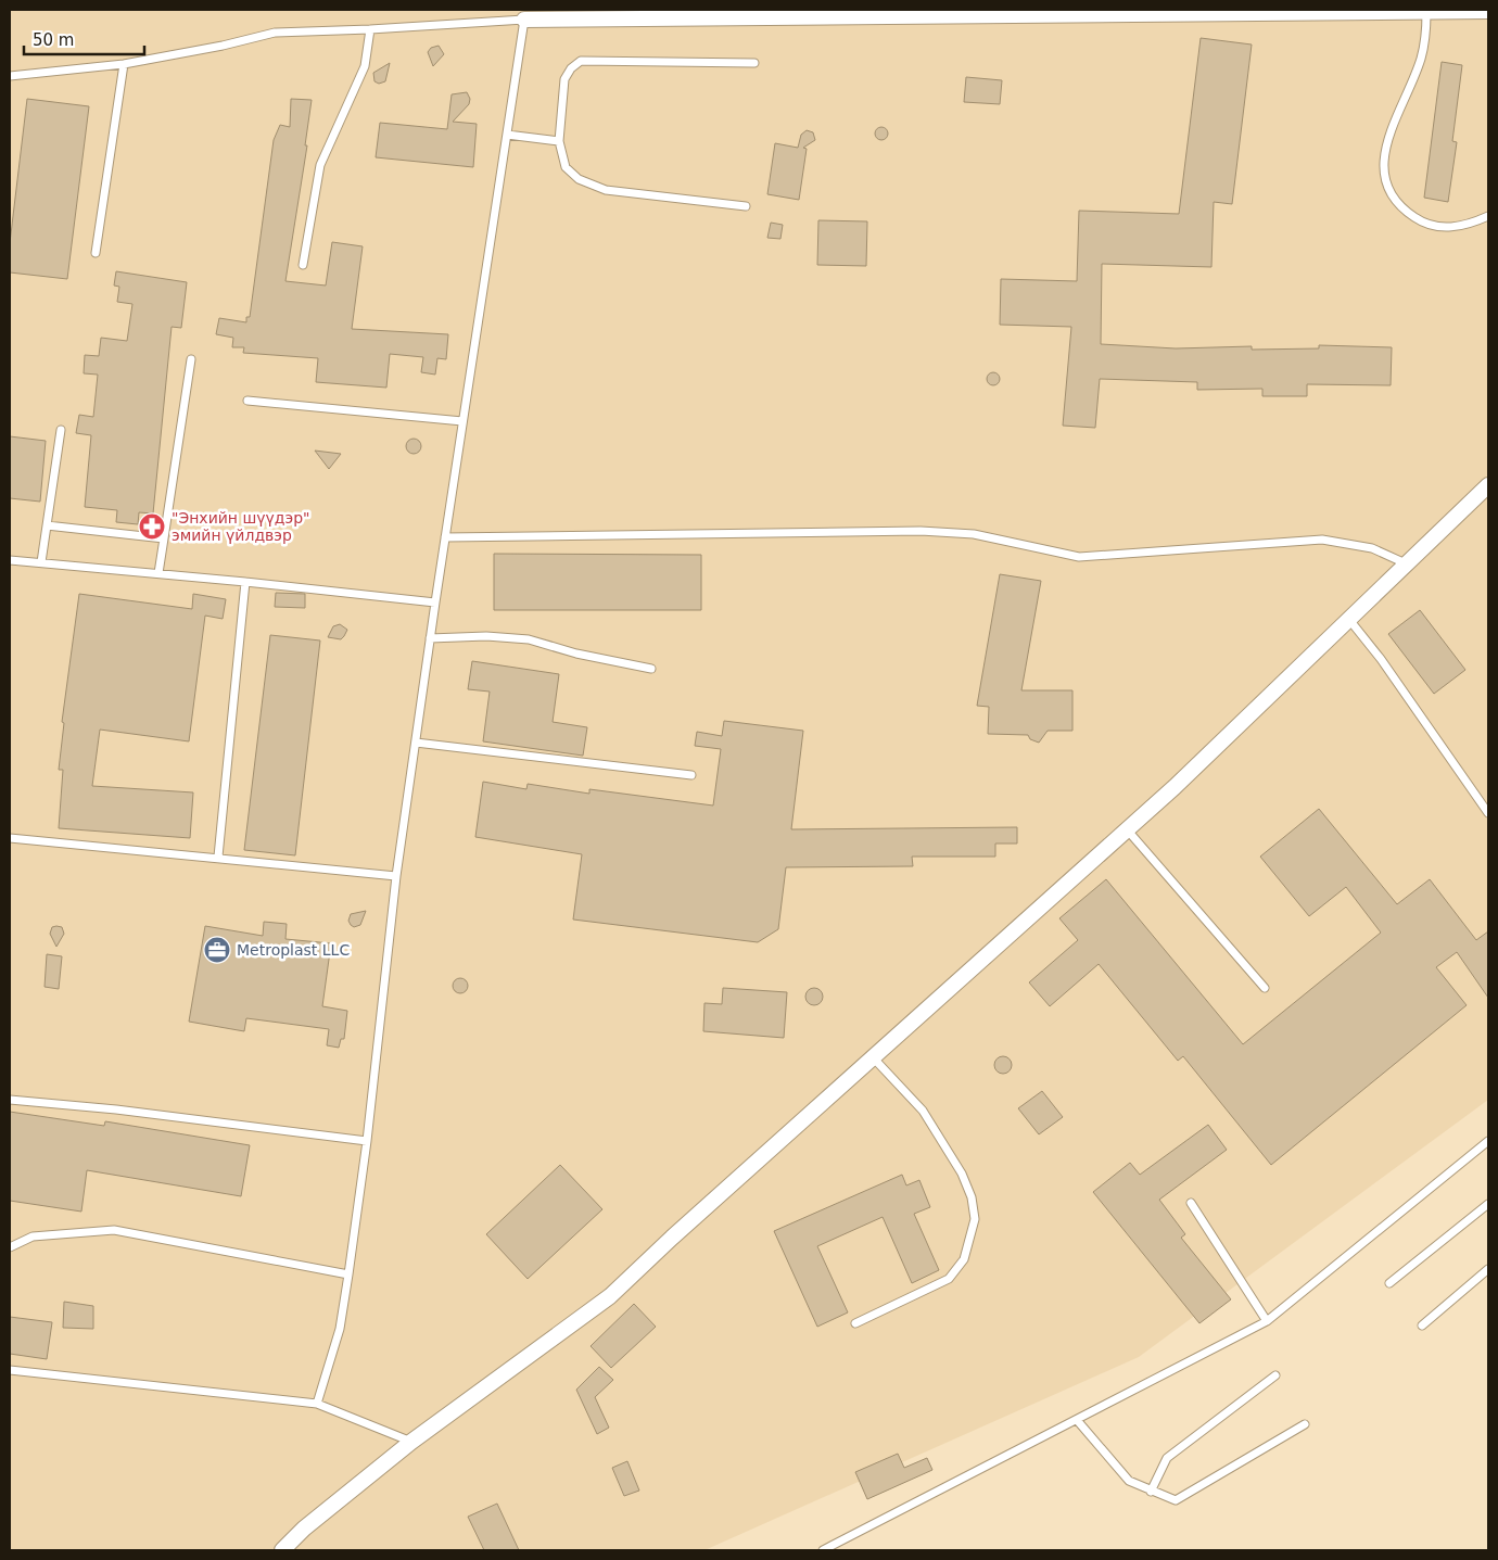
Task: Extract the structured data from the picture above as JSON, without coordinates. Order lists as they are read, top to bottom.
{
  "places": {
    "pharmacy": ["\"Энхийн шүүдэр\" эмийн үйлдвэр"],
    "office": ["Metroplast LLC"]
  },
  "scale_bar": "50 m"
}
